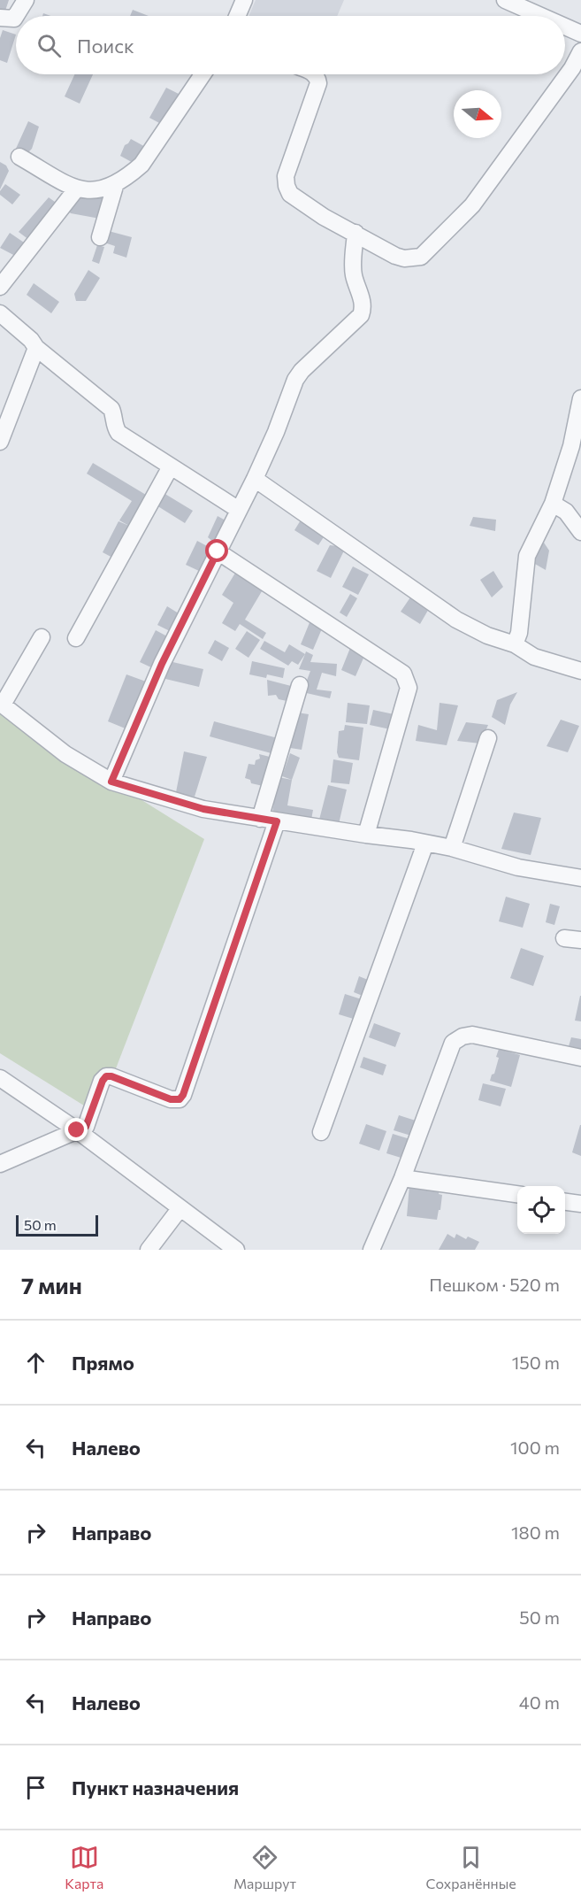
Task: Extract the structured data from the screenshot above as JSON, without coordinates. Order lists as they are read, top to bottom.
{
  "scale_bar": "50 m",
  "north": "right",
  "page": {
    "search": "Поиск",
    "scale": "50 m",
    "heading": ["7 мин", "Пешком · 520 m"],
    "list": [
      ["Прямо", "150 m"],
      ["Налево", "100 m"],
      ["Направо", "180 m"],
      ["Направо", "50 m"],
      ["Налево", "40 m"],
      "Пункт назначения"
    ],
    "nav": ["Карта", "Маршрут", "Сохранённые"]
  }
}
